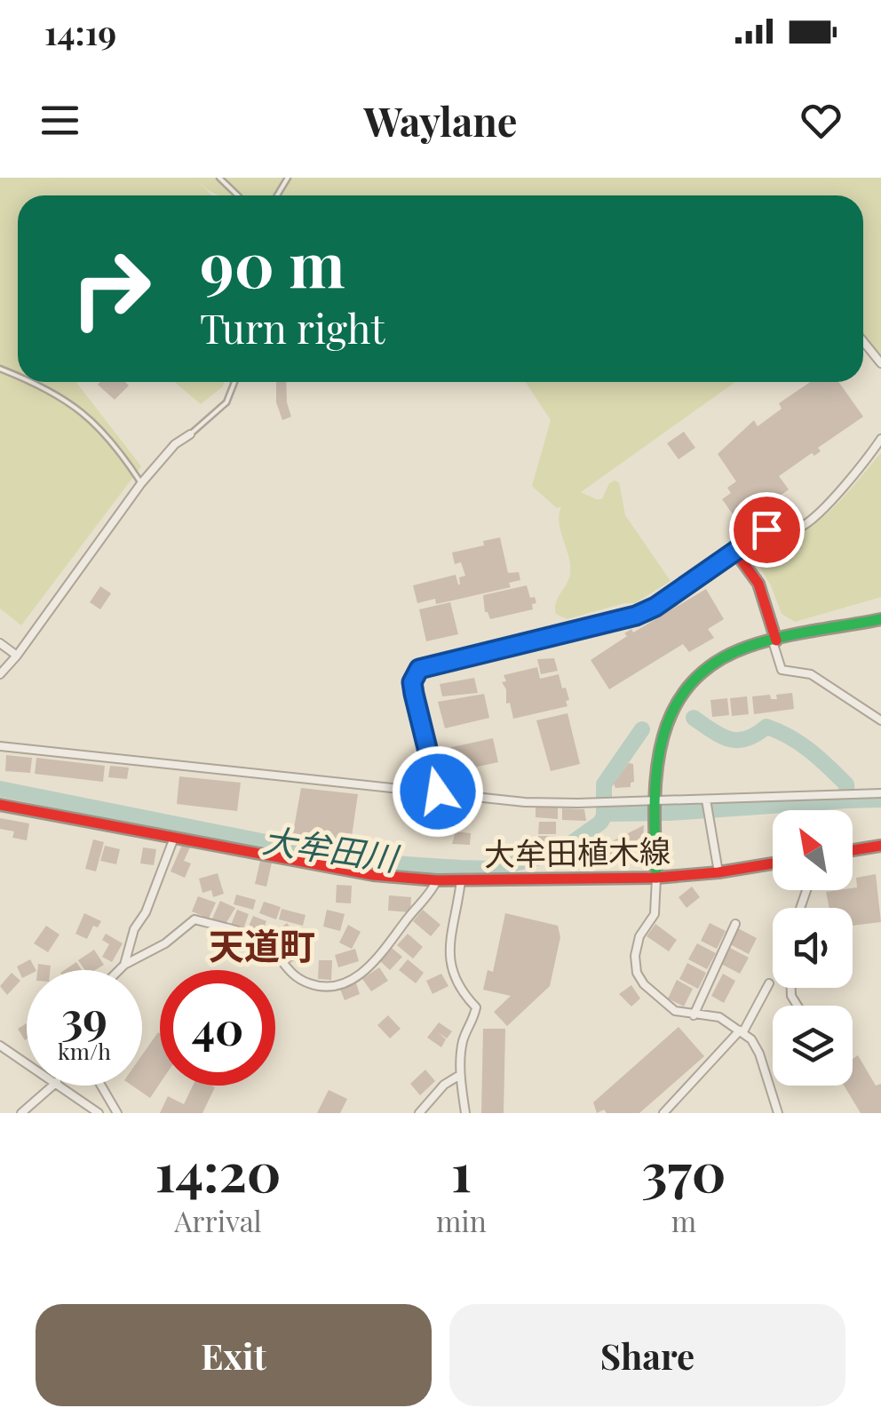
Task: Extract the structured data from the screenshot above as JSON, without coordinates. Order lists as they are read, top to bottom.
{
  "streets": {
    "street": ["大牟田植木線"]
  },
  "districts": ["天道町"],
  "water": ["大牟田川"],
  "north": "top left",
  "page": {
    "status": "14:19",
    "header": "Waylane",
    "turn": ["90 m", "Turn right"],
    "speed": "39 km/h",
    "limit": "40",
    "eta": [
      "14:20",
      "Arrival",
      "1",
      "min",
      "370",
      "m"
    ],
    "buttons": ["Exit", "Share"]
  }
}
